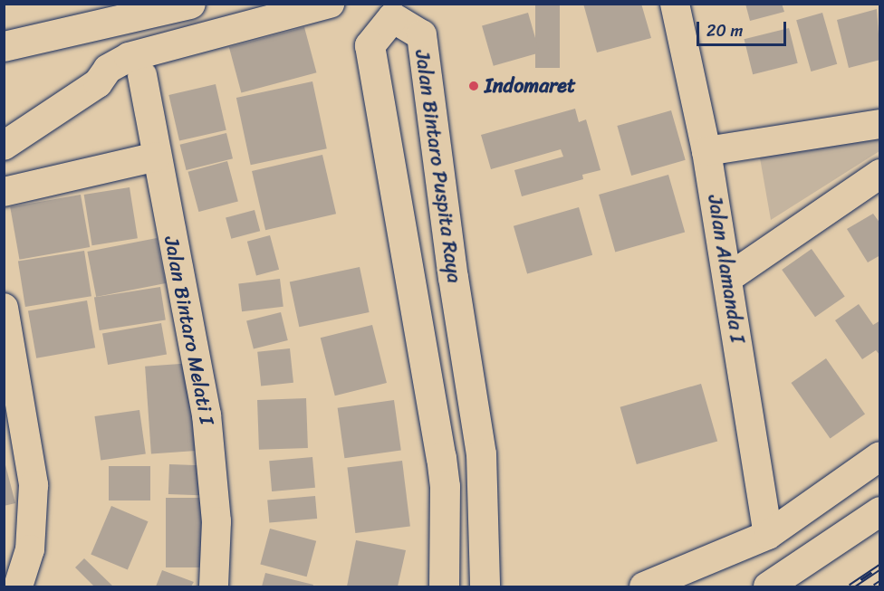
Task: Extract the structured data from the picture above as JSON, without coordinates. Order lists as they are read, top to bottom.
{
  "streets": {
    "main road": ["Jalan Bintaro Puspita Raya"],
    "street": ["Jalan Alamanda I", "Jalan Bintaro Melati I"]
  },
  "places": ["Indomaret"],
  "scale_bar": "20 m"
}
